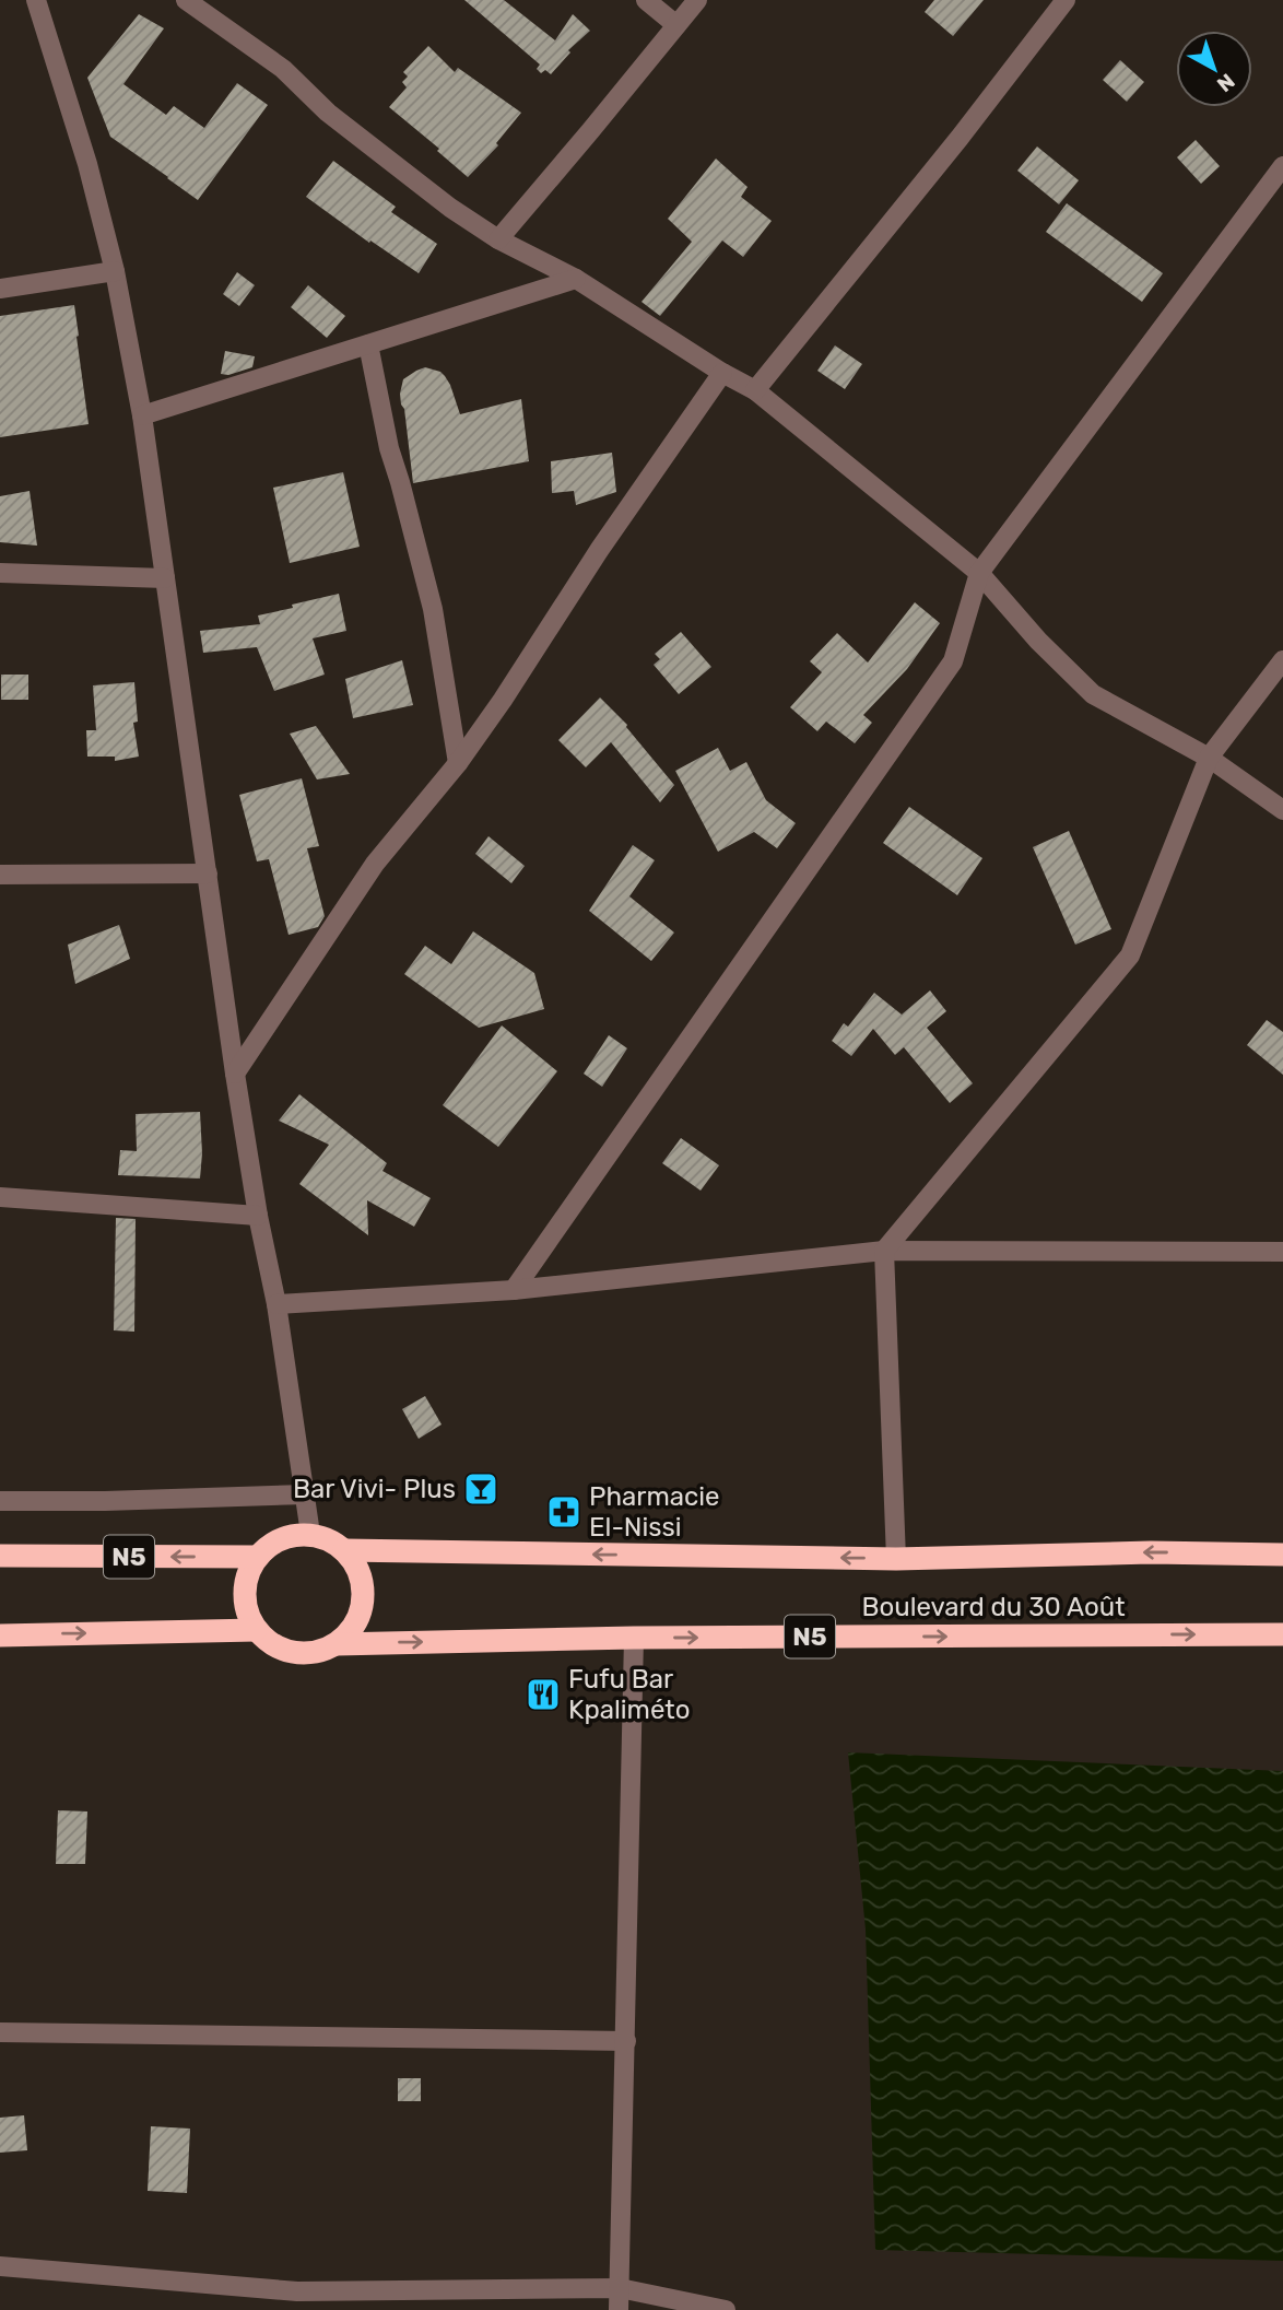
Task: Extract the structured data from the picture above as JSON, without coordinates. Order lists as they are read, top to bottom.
{
  "streets": {
    "highway": ["N5", "Boulevard du 30 Août"]
  },
  "crossings": [
    ["N5", "Boulevard du 30 Août"]
  ],
  "places": {
    "bar": ["Bar Vivi- Plus"],
    "pharmacy": ["Pharmacie El-Nissi"],
    "restaurant": ["Fufu Bar Kpaliméto"]
  },
  "north": "bottom right"
}
